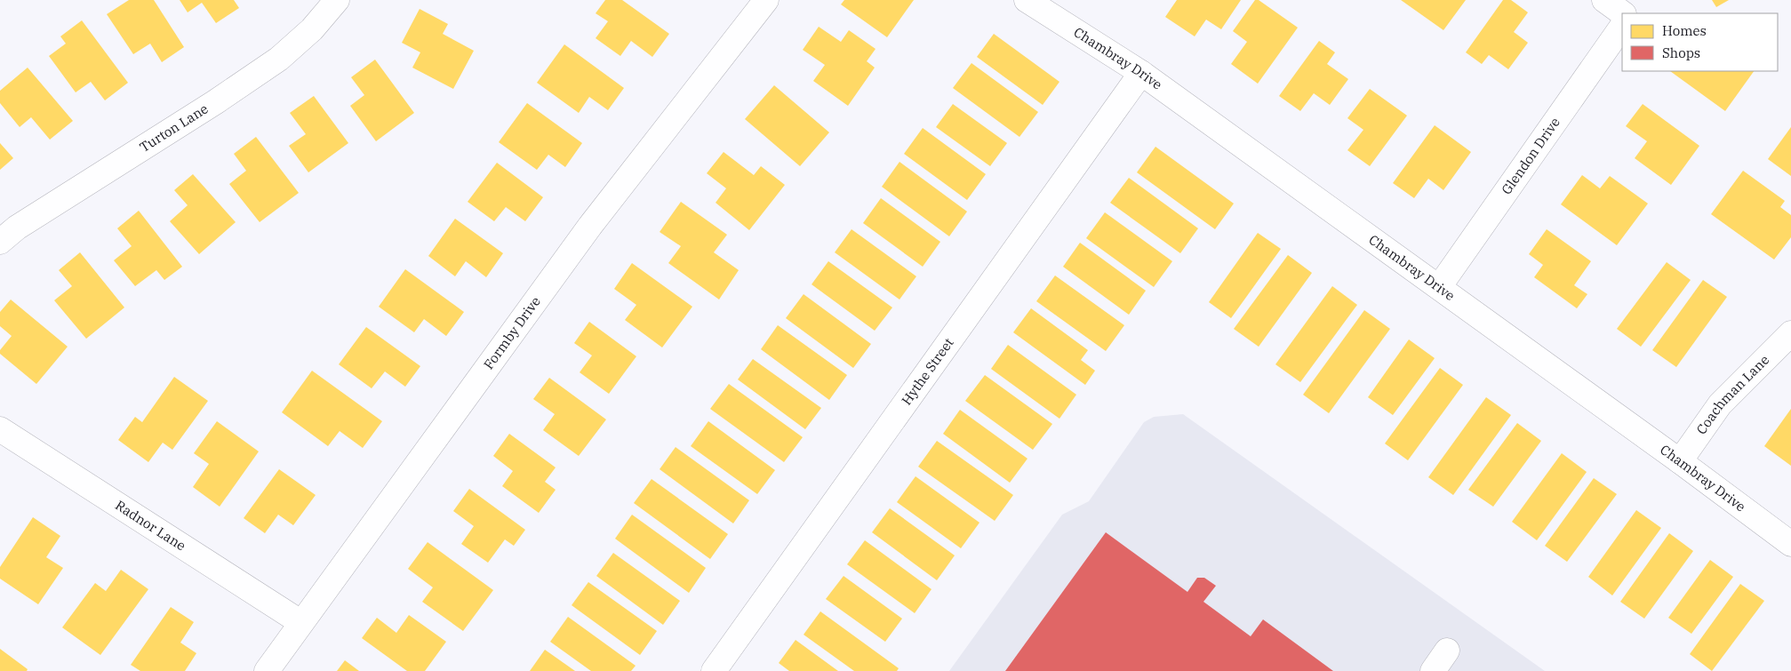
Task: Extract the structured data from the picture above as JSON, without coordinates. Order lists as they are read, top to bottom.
{
  "streets": {
    "street": [
      "Chambray Drive",
      "Turton Lane",
      "Glendon Drive",
      "Formby Drive",
      "Hythe Street",
      "Coachman Lane",
      "Radnor Lane"
    ]
  },
  "crossings": [
    ["Chambray Drive", "Glendon Drive"],
    ["Chambray Drive", "Hythe Street"],
    ["Chambray Drive", "Coachman Lane"],
    ["Formby Drive", "Radnor Lane"]
  ],
  "legend": ["Homes", "Shops"]
}
